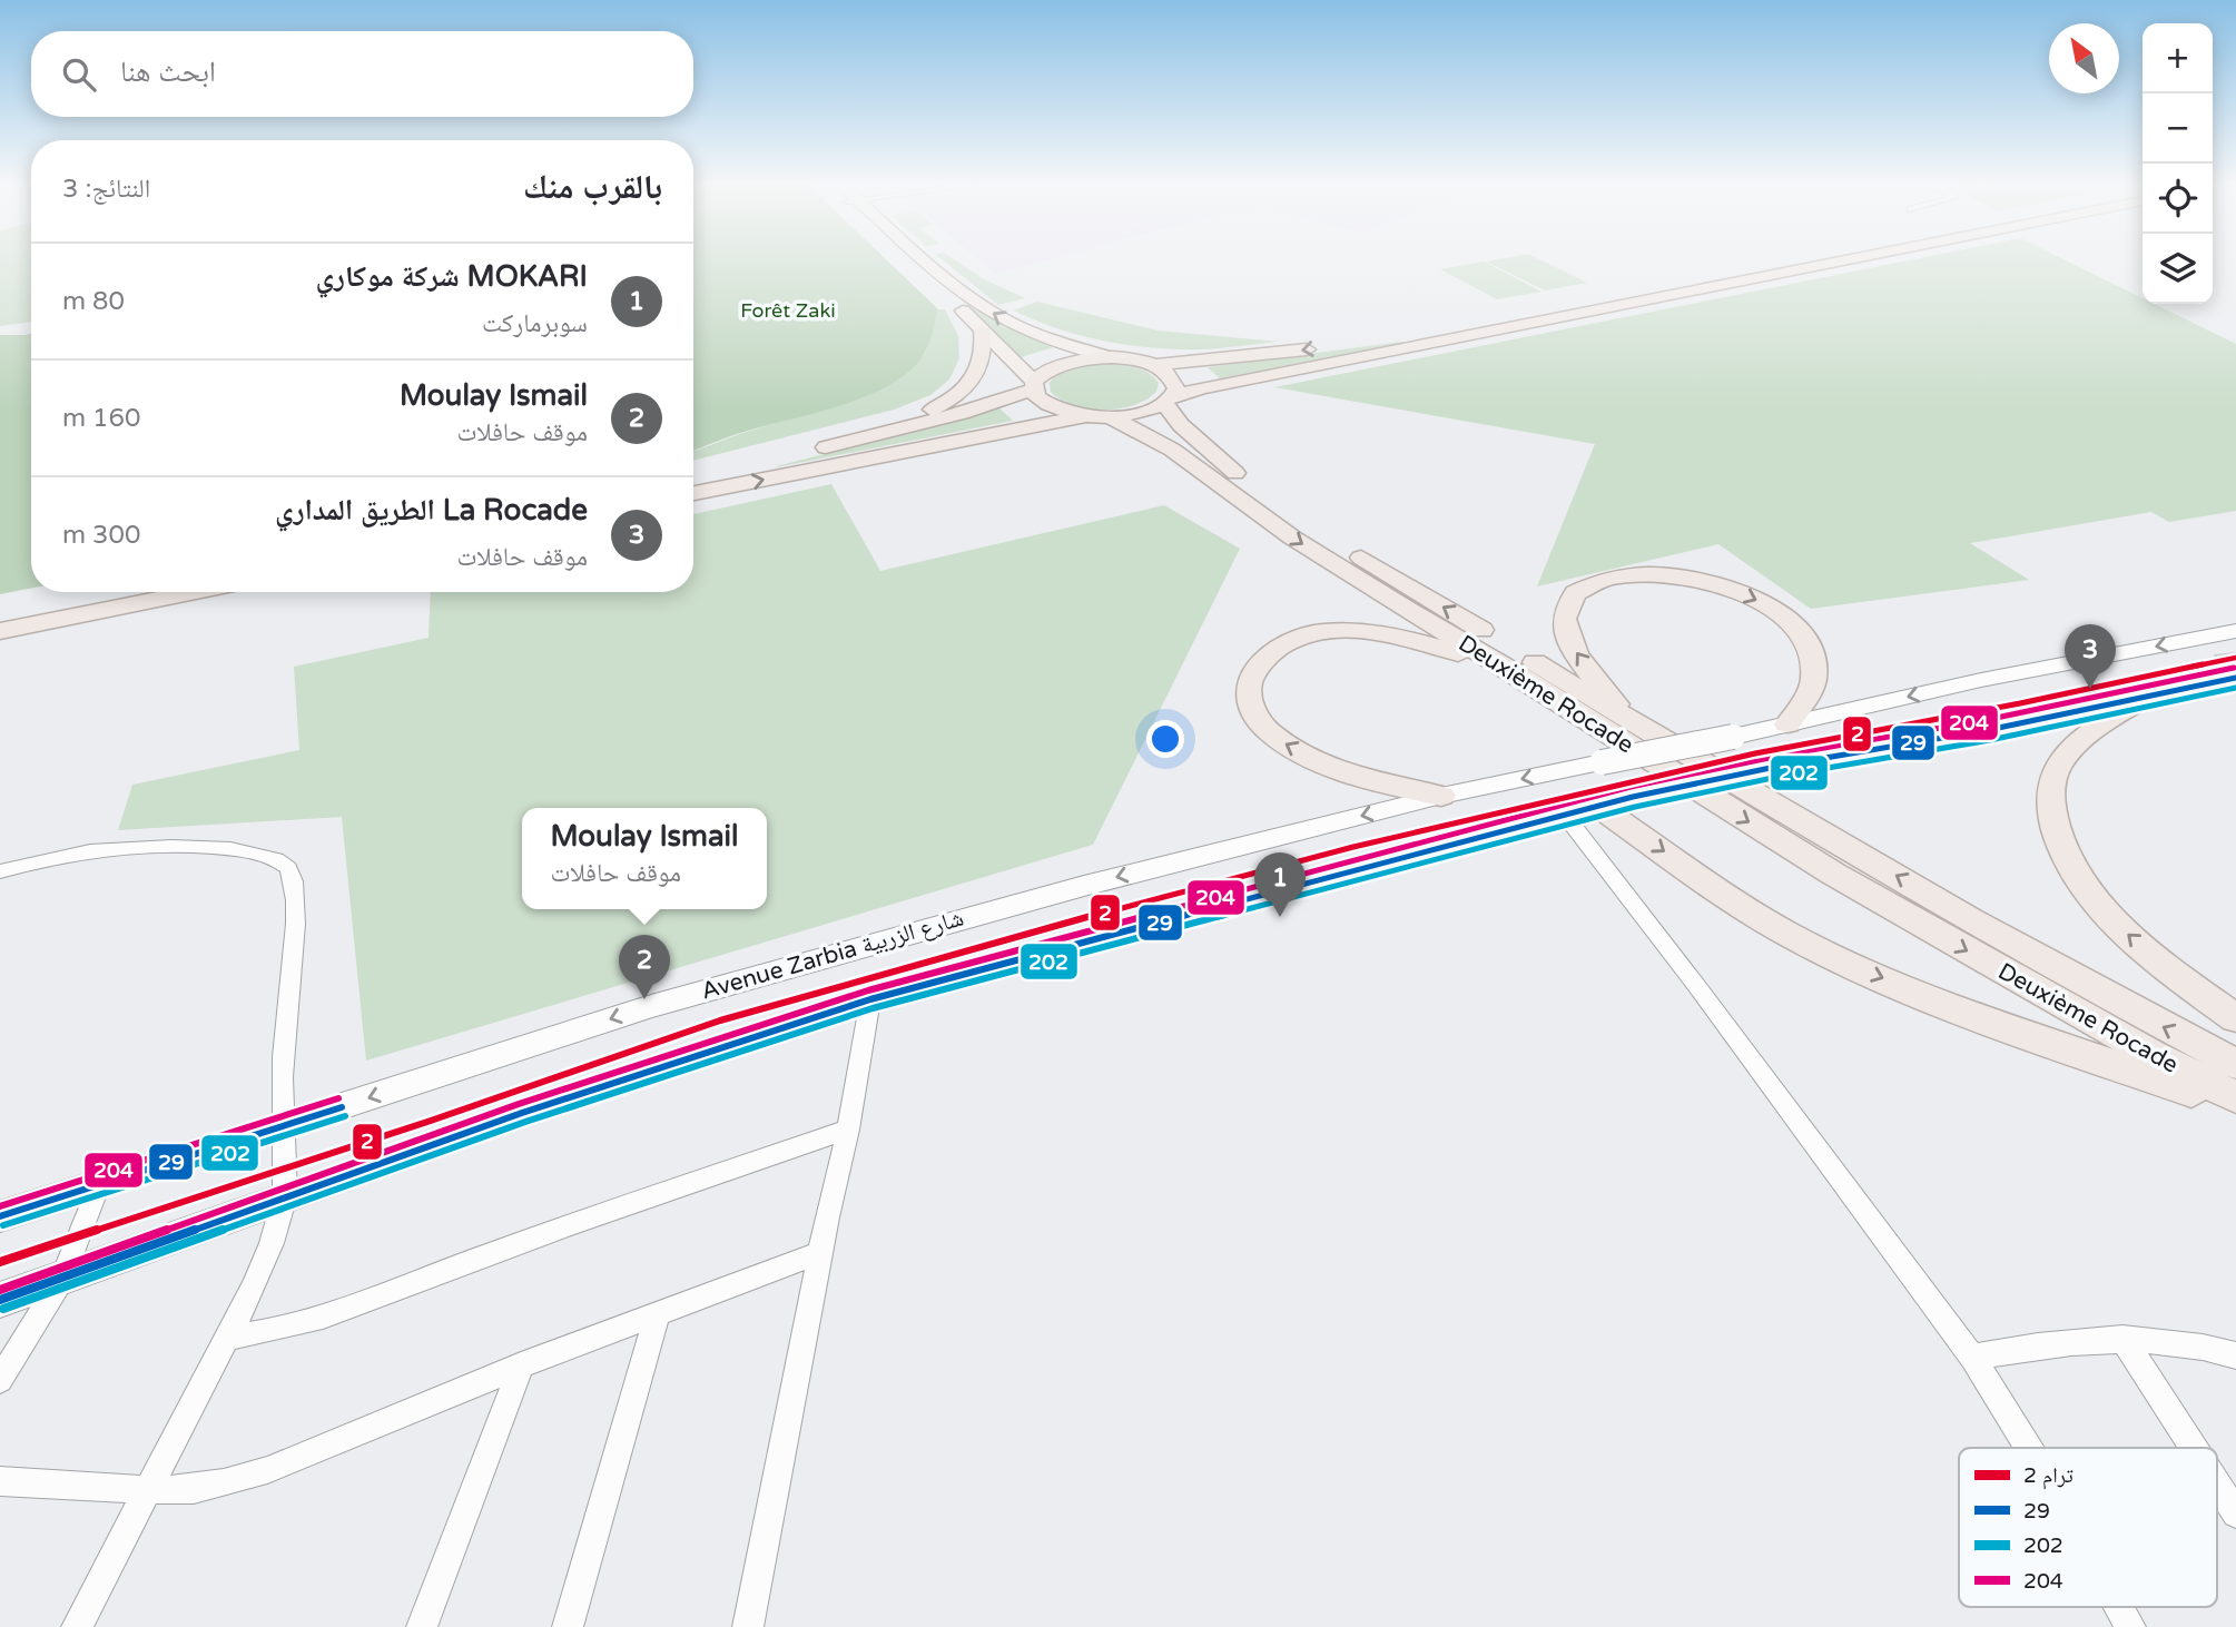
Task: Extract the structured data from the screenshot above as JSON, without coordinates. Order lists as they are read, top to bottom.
{
  "streets": {
    "highway": ["Deuxième Rocade"],
    "main road": ["Avenue Zarbia شارع الزربية"]
  },
  "parks": ["Forêt Zaki"],
  "lines": [
    "tram line 2",
    "transit line 204",
    "transit line 29",
    "transit line 202"
  ],
  "legend": [
    "ترام 2",
    "29",
    "202",
    "204"
  ],
  "north": "top left",
  "page": {
    "map_buttons": ["+", "−"],
    "search": "ابحث هنا",
    "heading": ["بالقرب منك", "النتائج: 3"],
    "list": [
      {
        "mark": "1",
        "name": "MOKARI شركة موكاري",
        "note": "سوبرماركت",
        "value": "80 m"
      },
      {
        "mark": "2",
        "name": "Moulay Ismail",
        "note": "موقف حافلات",
        "value": "160 m"
      },
      {
        "mark": "3",
        "name": "La Rocade الطريق المداري",
        "note": "موقف حافلات",
        "value": "300 m"
      }
    ],
    "pins": ["3", "1", "2"],
    "popup": ["Moulay Ismail", "موقف حافلات"]
  }
}
